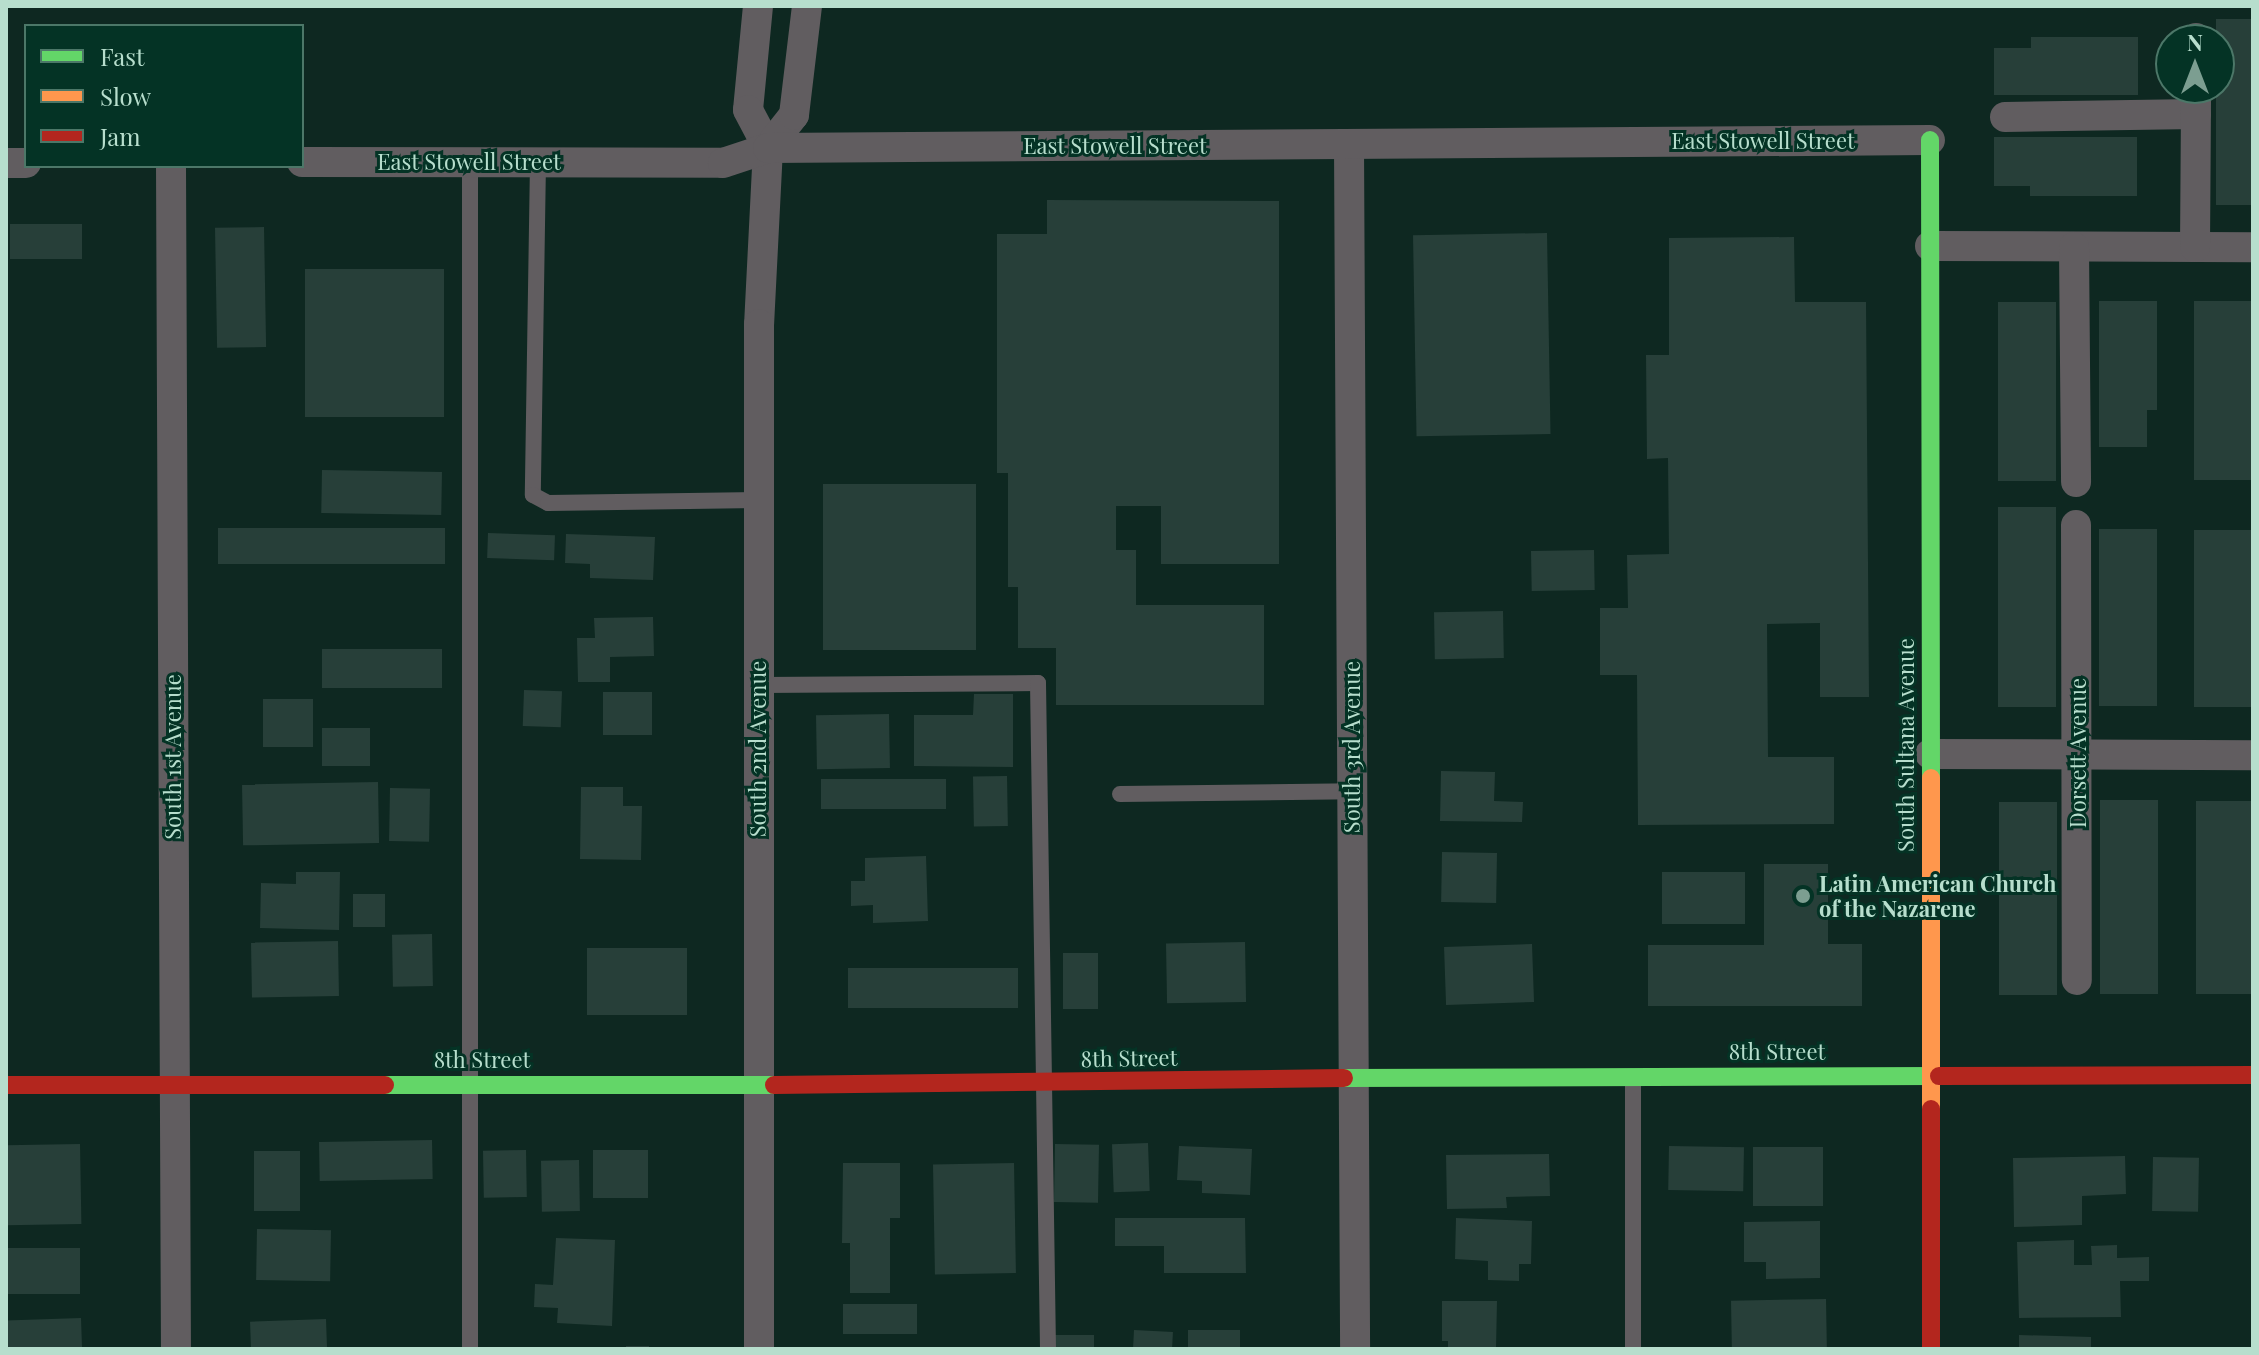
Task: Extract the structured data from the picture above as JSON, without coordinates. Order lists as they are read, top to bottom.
{
  "streets": {
    "street": [
      "East Stowell Street",
      "South Sultana Avenue",
      "South 3rd Avenue",
      "South 2nd Avenue",
      "Dorsett Avenue",
      "South 1st Avenue",
      "8th Street"
    ]
  },
  "crossings": [
    ["East Stowell Street", "South Sultana Avenue"],
    ["East Stowell Street", "South 3rd Avenue"],
    ["East Stowell Street", "South 2nd Avenue"],
    ["South Sultana Avenue", "8th Street"],
    ["South 3rd Avenue", "8th Street"],
    ["South 2nd Avenue", "8th Street"],
    ["South 1st Avenue", "8th Street"]
  ],
  "places": ["Latin American Church of the Nazarene"],
  "legend": ["Fast", "Slow", "Jam"],
  "north": "top"
}
